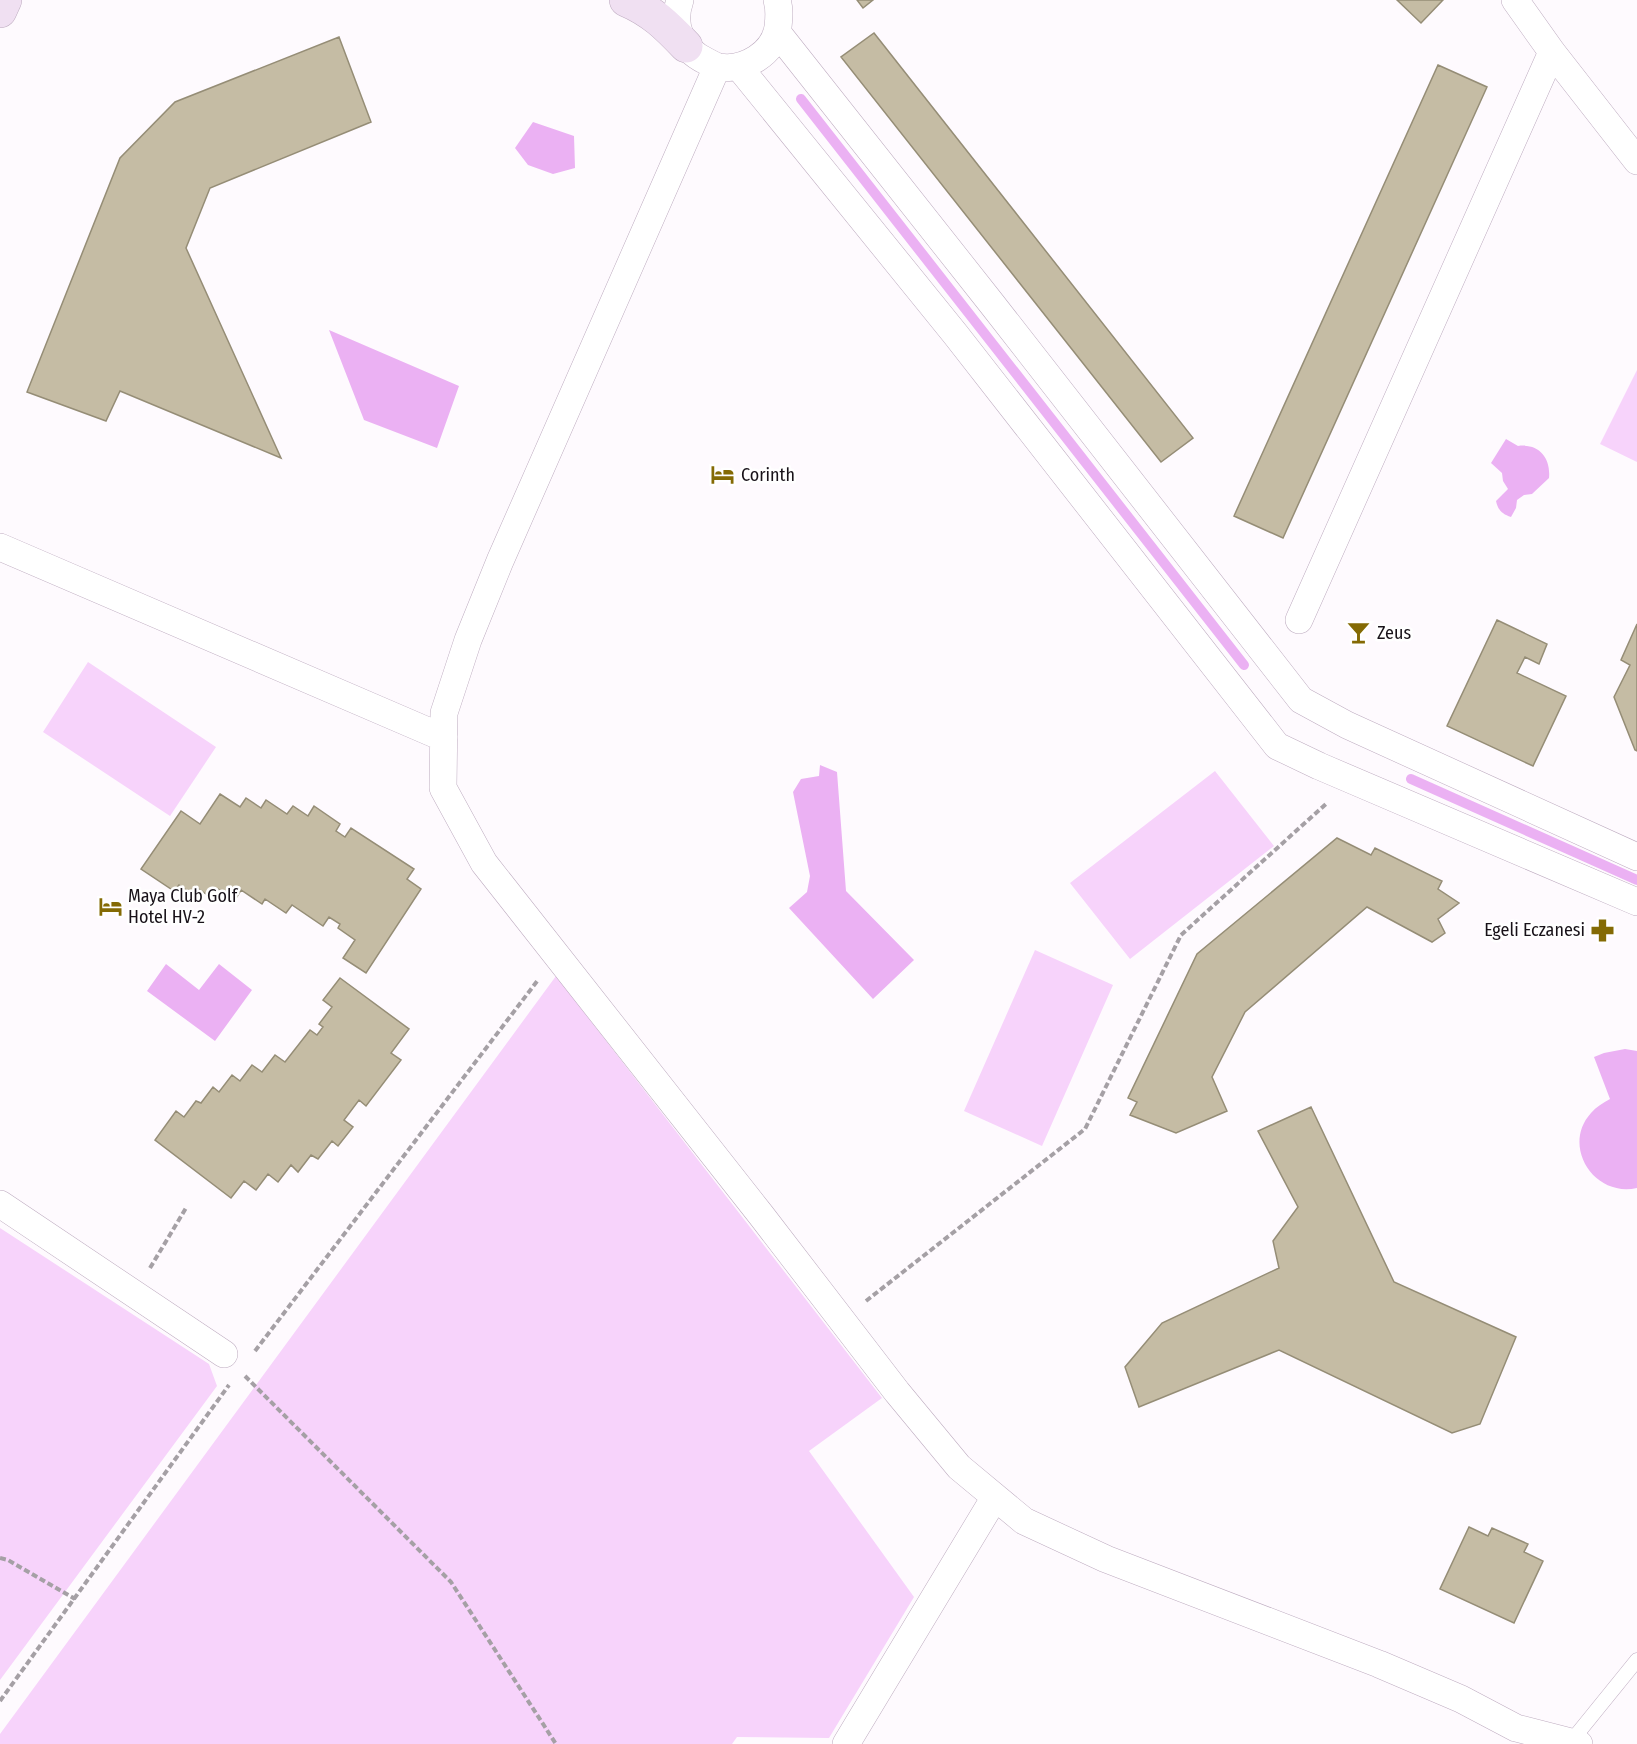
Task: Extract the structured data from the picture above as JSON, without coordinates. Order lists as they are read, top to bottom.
{
  "places": {
    "hotel": ["Corinth", "Maya Club Golf Hotel HV-2"],
    "bar": ["Zeus"],
    "pharmacy": ["Egeli Eczanesi"]
  }
}
